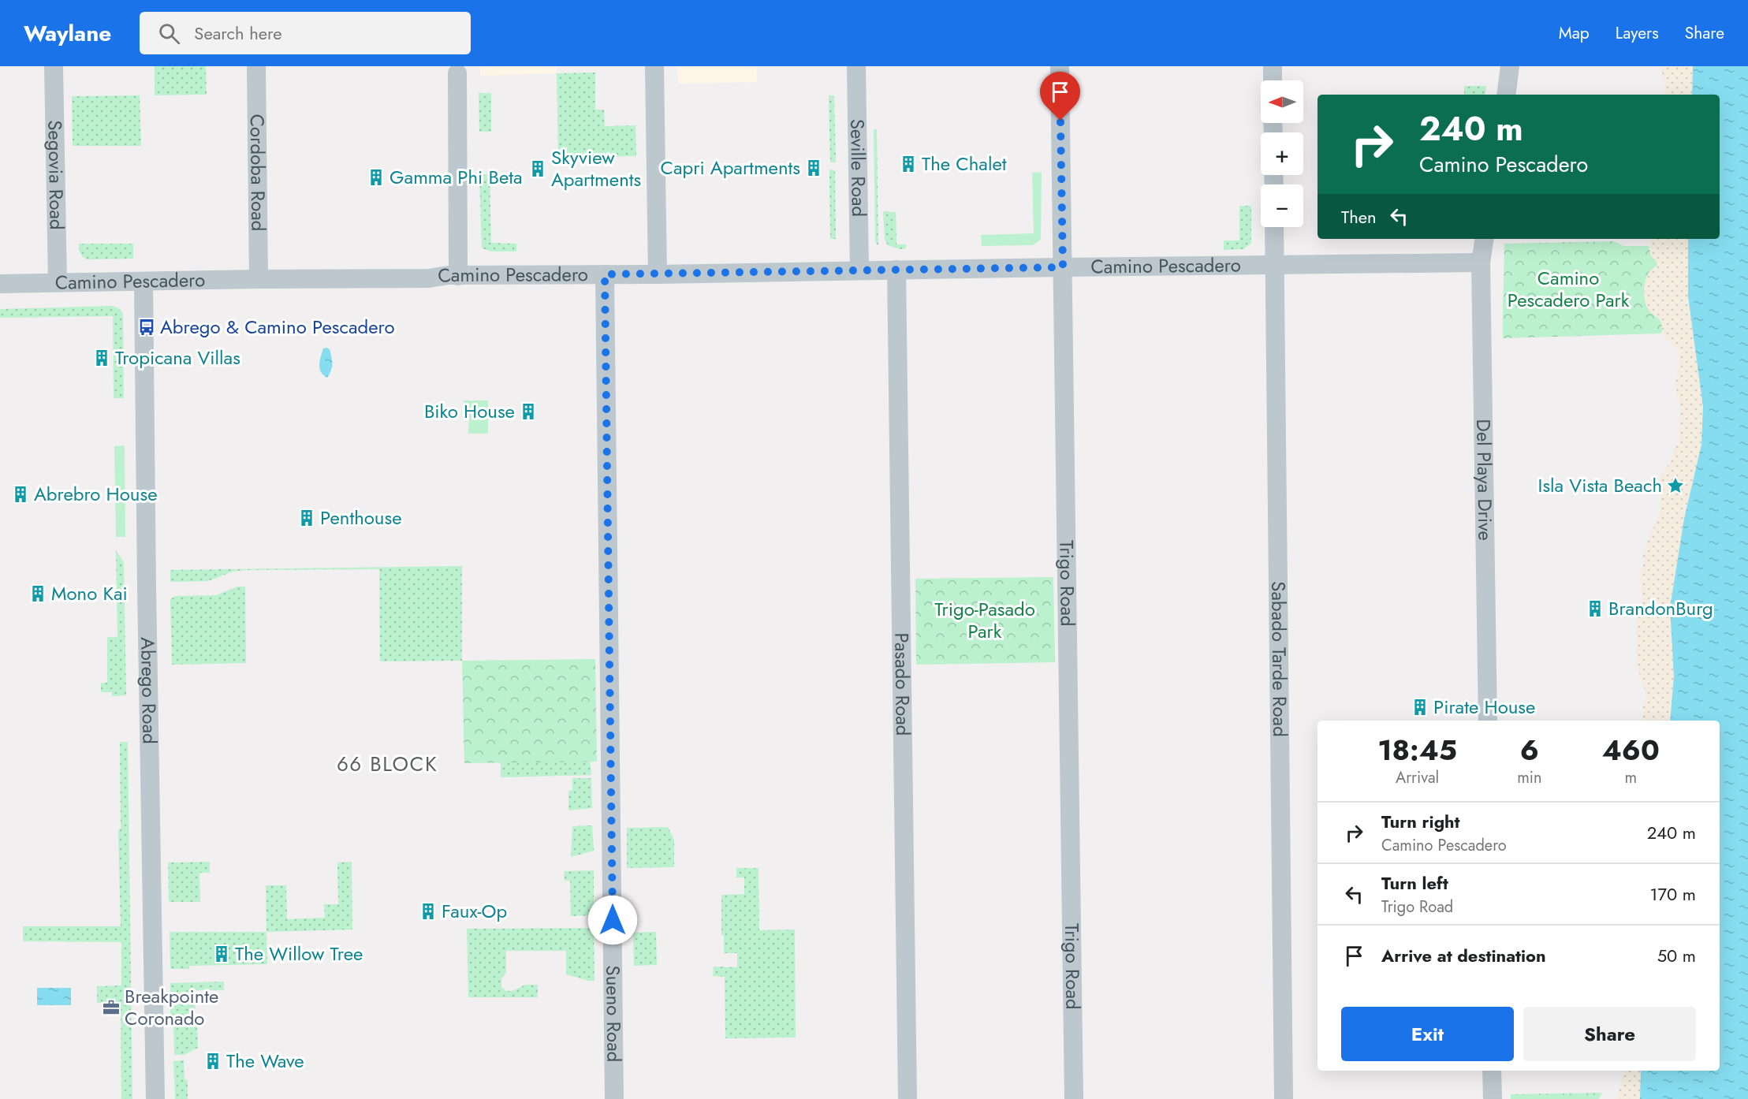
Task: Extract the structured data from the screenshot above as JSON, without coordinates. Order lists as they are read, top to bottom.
{
  "streets": {
    "street": [
      "Seville Road",
      "Cordoba Road",
      "Segovia Road",
      "Camino Pescadero",
      "Del Playa Drive",
      "Trigo Road",
      "Sabado Tarde Road",
      "Pasado Road",
      "Abrego Road",
      "Sueno Road"
    ]
  },
  "crossings": [
    ["Seville Road", "Camino Pescadero"],
    ["Cordoba Road", "Camino Pescadero"],
    ["Segovia Road", "Camino Pescadero"],
    ["Camino Pescadero", "Del Playa Drive"],
    ["Camino Pescadero", "Trigo Road"],
    ["Camino Pescadero", "Sabado Tarde Road"],
    ["Camino Pescadero", "Pasado Road"],
    ["Camino Pescadero", "Abrego Road"],
    ["Camino Pescadero", "Sueno Road"]
  ],
  "districts": ["66 BLOCK"],
  "parks": ["Camino Pescadero Park", "Trigo-Pasado Park"],
  "places": {
    "building": [
      "The Chalet",
      "Capri Apartments",
      "Skyview Apartments",
      "Gamma Phi Beta",
      "Tropicana Villas",
      "Biko House",
      "Abrebro House",
      "Penthouse",
      "Mono Kai",
      "BrandonBurg",
      "Pirate House",
      "Faux-Op",
      "The Willow Tree",
      "The Wave"
    ],
    "bus stop": ["Abrego & Camino Pescadero"],
    "place": ["Isla Vista Beach"],
    "office": ["Breakpointe Coronado"]
  },
  "north": "left",
  "page": {
    "header": "Waylane",
    "search": "Search here",
    "nav": ["Map", "Layers", "Share"],
    "map_buttons": ["+", "−"],
    "turn": ["240 m", "Camino Pescadero"],
    "then": "Then",
    "eta": [
      "18:45",
      "Arrival",
      "6",
      "min",
      "460",
      "m"
    ],
    "list": [
      {
        "name": "Turn right",
        "note": "Camino Pescadero",
        "value": "240 m"
      },
      {
        "name": "Turn left",
        "note": "Trigo Road",
        "value": "170 m"
      },
      {
        "name": "Arrive at destination",
        "value": "50 m"
      }
    ],
    "buttons": ["Exit", "Share"]
  }
}
